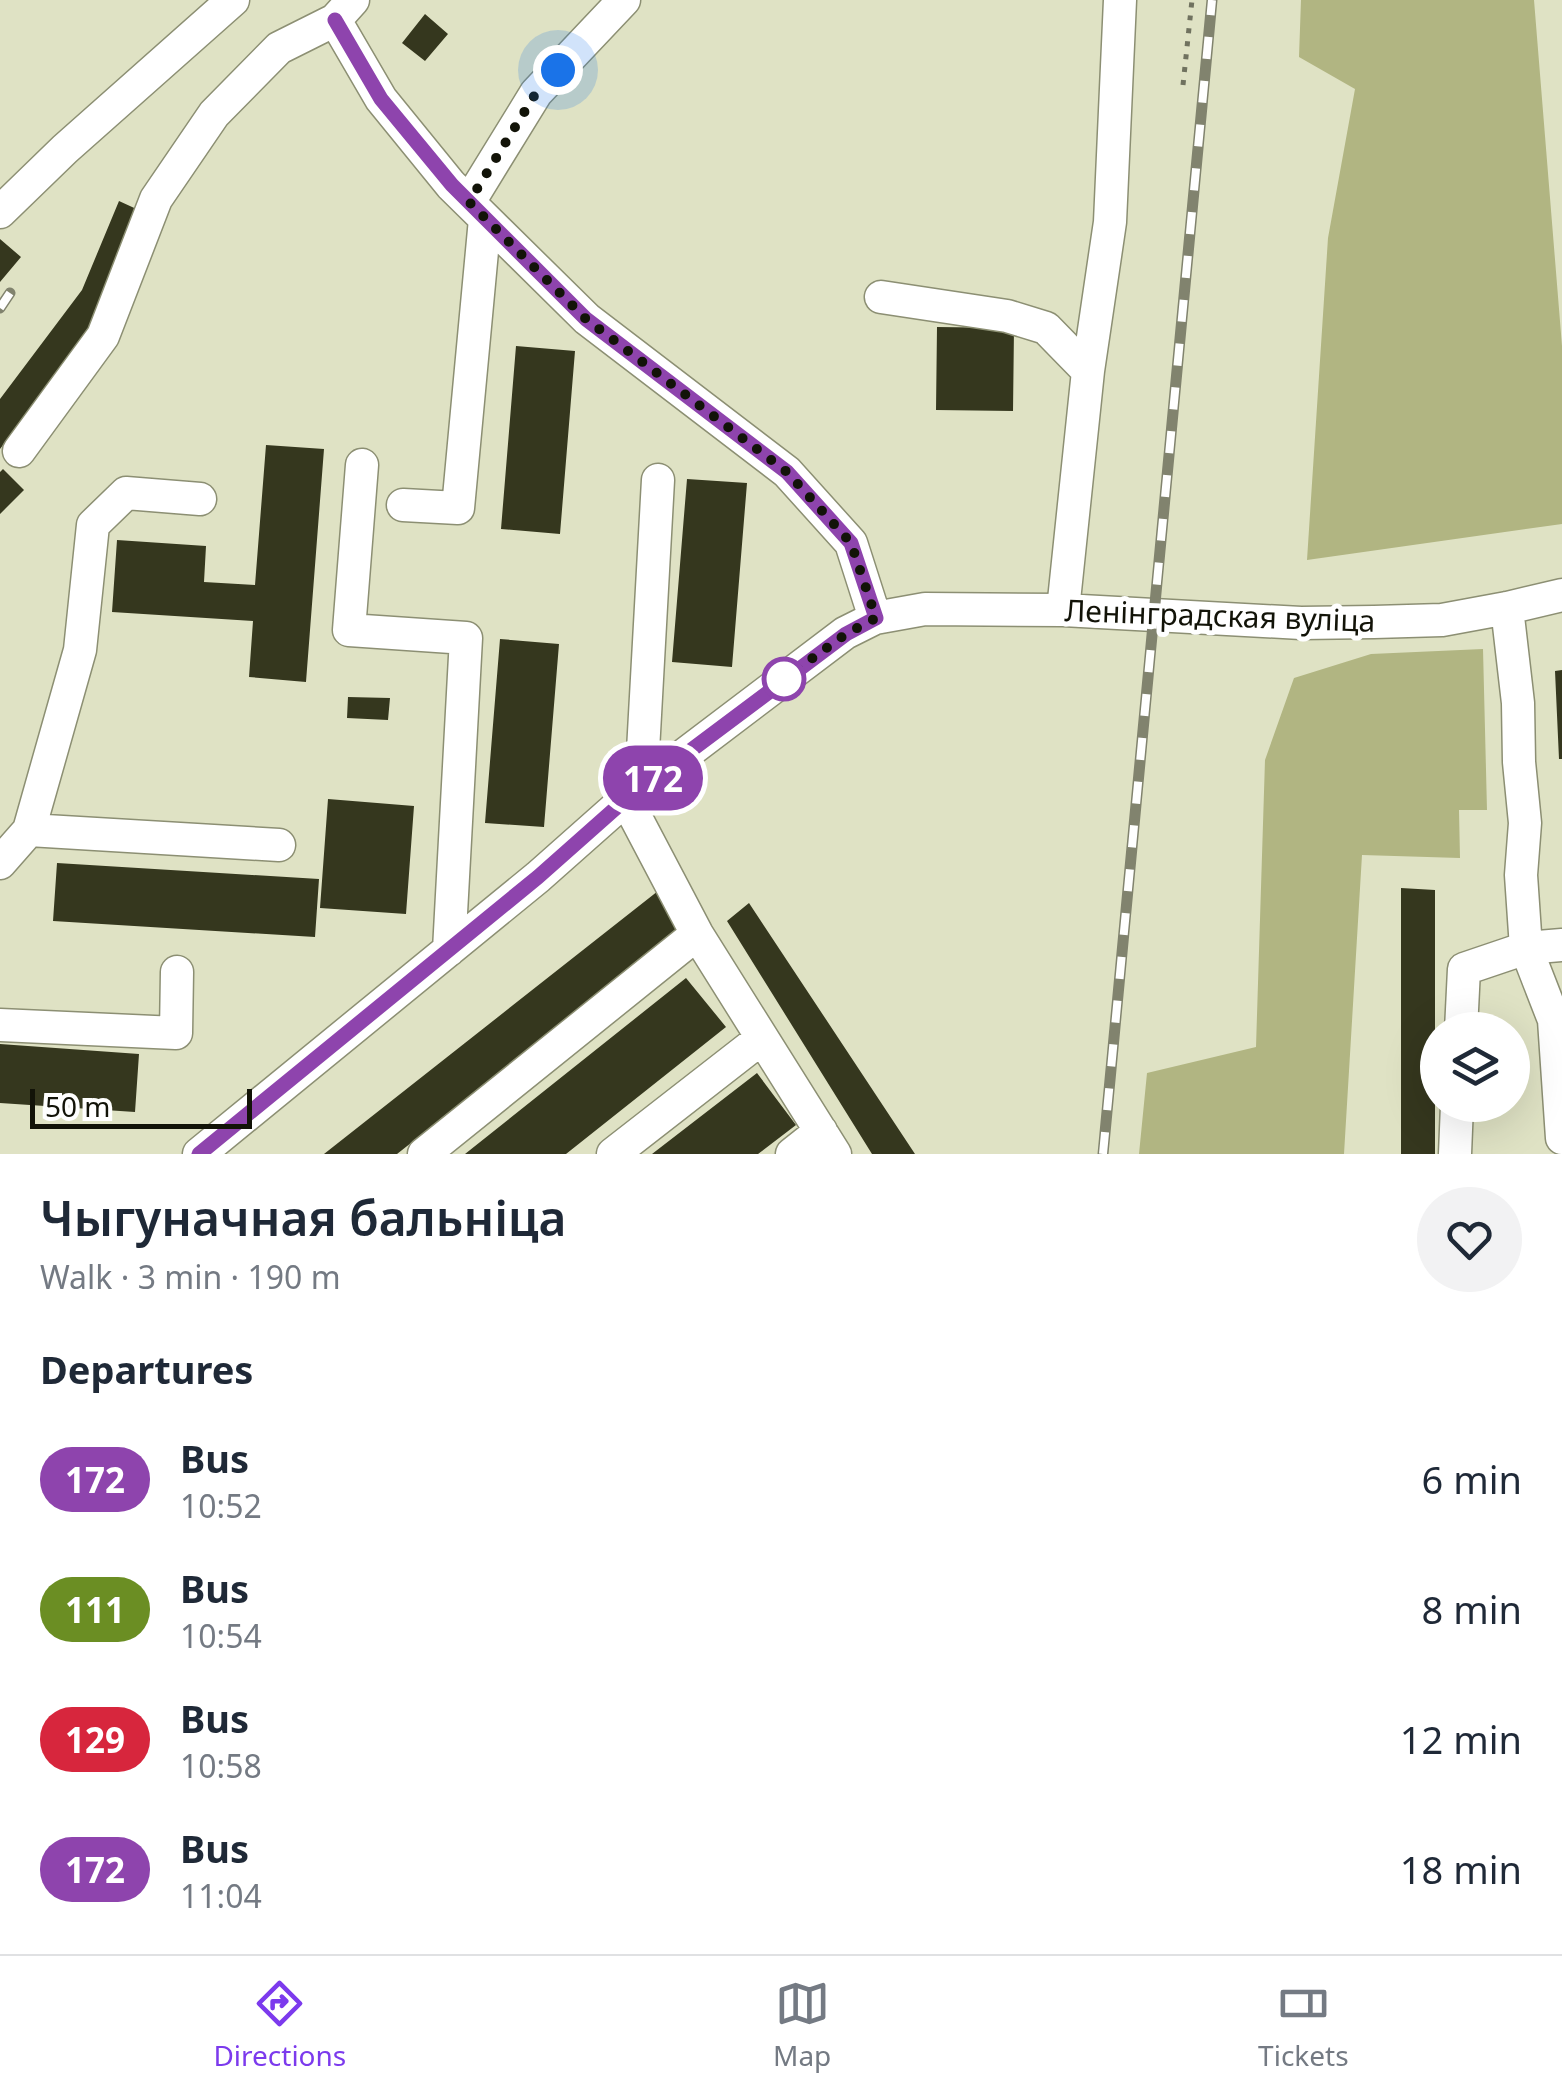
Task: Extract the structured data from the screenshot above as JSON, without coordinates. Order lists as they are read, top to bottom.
{
  "streets": {
    "street": ["Ленінградская вуліца"]
  },
  "lines": ["bus line 172"],
  "scale_bar": "50 m",
  "page": {
    "on_map": "172",
    "scale": "50 m",
    "heading": [
      ["Чыгуначная бальніца", "Walk · 3 min · 190 m"],
      "Departures"
    ],
    "list": [
      {
        "mark": "172",
        "name": "Bus",
        "note": "10:52",
        "value": "6 min"
      },
      {
        "mark": "111",
        "name": "Bus",
        "note": "10:54",
        "value": "8 min"
      },
      {
        "mark": "129",
        "name": "Bus",
        "note": "10:58",
        "value": "12 min"
      },
      {
        "mark": "172",
        "name": "Bus",
        "note": "11:04",
        "value": "18 min"
      }
    ],
    "tabs": ["Directions", "Map", "Tickets"]
  }
}
